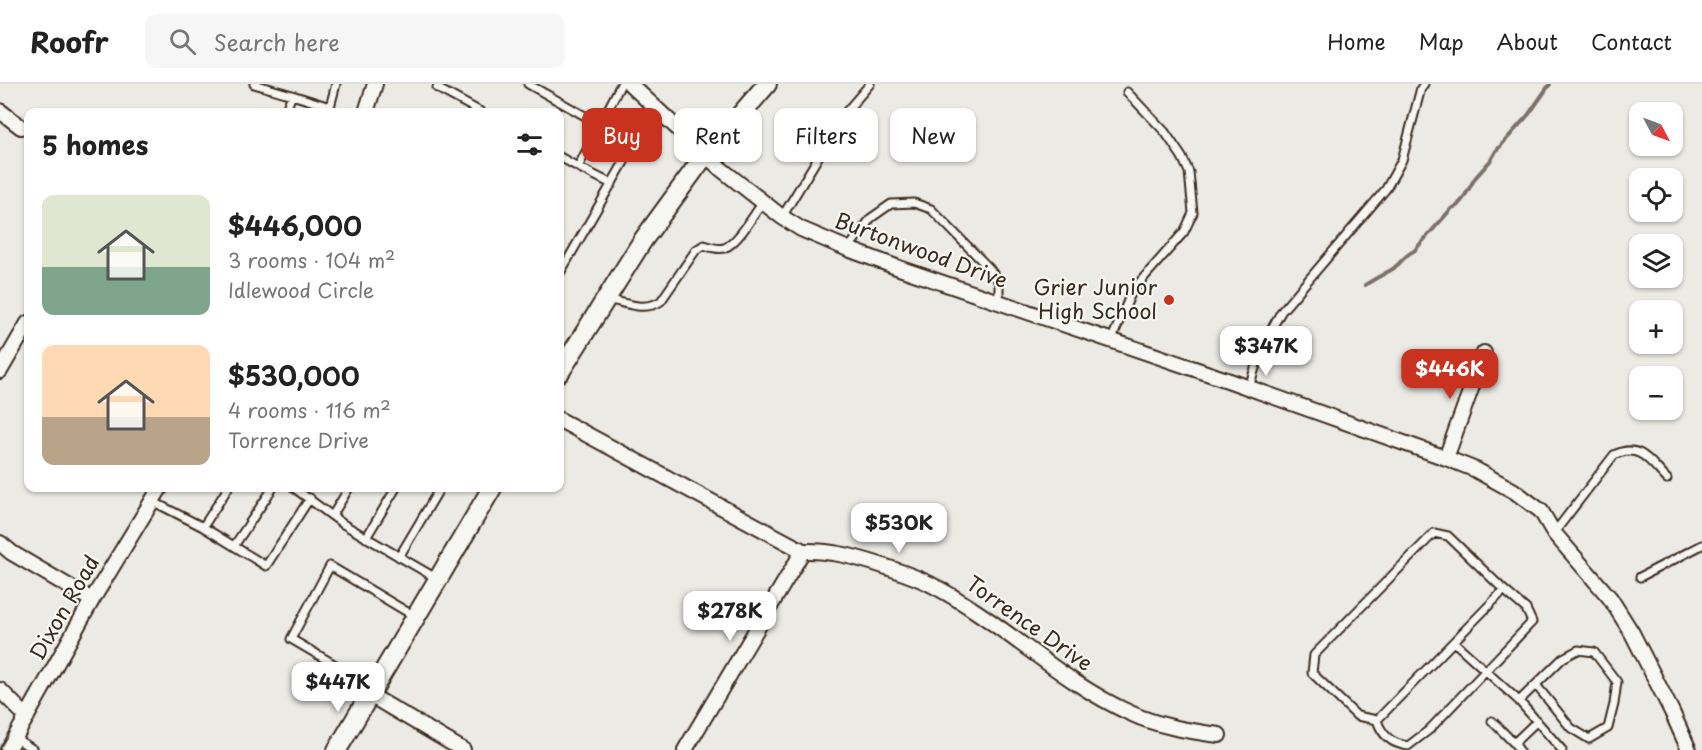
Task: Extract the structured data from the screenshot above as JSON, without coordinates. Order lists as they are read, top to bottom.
{
  "streets": {
    "street": ["Burtonwood Drive", "Dixon Road", "Torrence Drive"]
  },
  "places": ["Grier Junior High School"],
  "north": "bottom right",
  "page": {
    "header": "Roofr",
    "search": "Search here",
    "nav": [
      "Home",
      "Map",
      "About",
      "Contact"
    ],
    "map_buttons": ["+", "−"],
    "chip": [
      "Buy",
      "Rent",
      "Filters",
      "New"
    ],
    "heading": "5 homes",
    "list": [
      {
        "name": "$446,000",
        "note": "3 rooms · 104 m² · Idlewood Circle"
      },
      {
        "name": "$530,000",
        "note": "4 rooms · 116 m² · Torrence Drive"
      }
    ],
    "price": [
      "$347K",
      "$446K",
      "$530K",
      "$278K",
      "$447K"
    ]
  }
}
